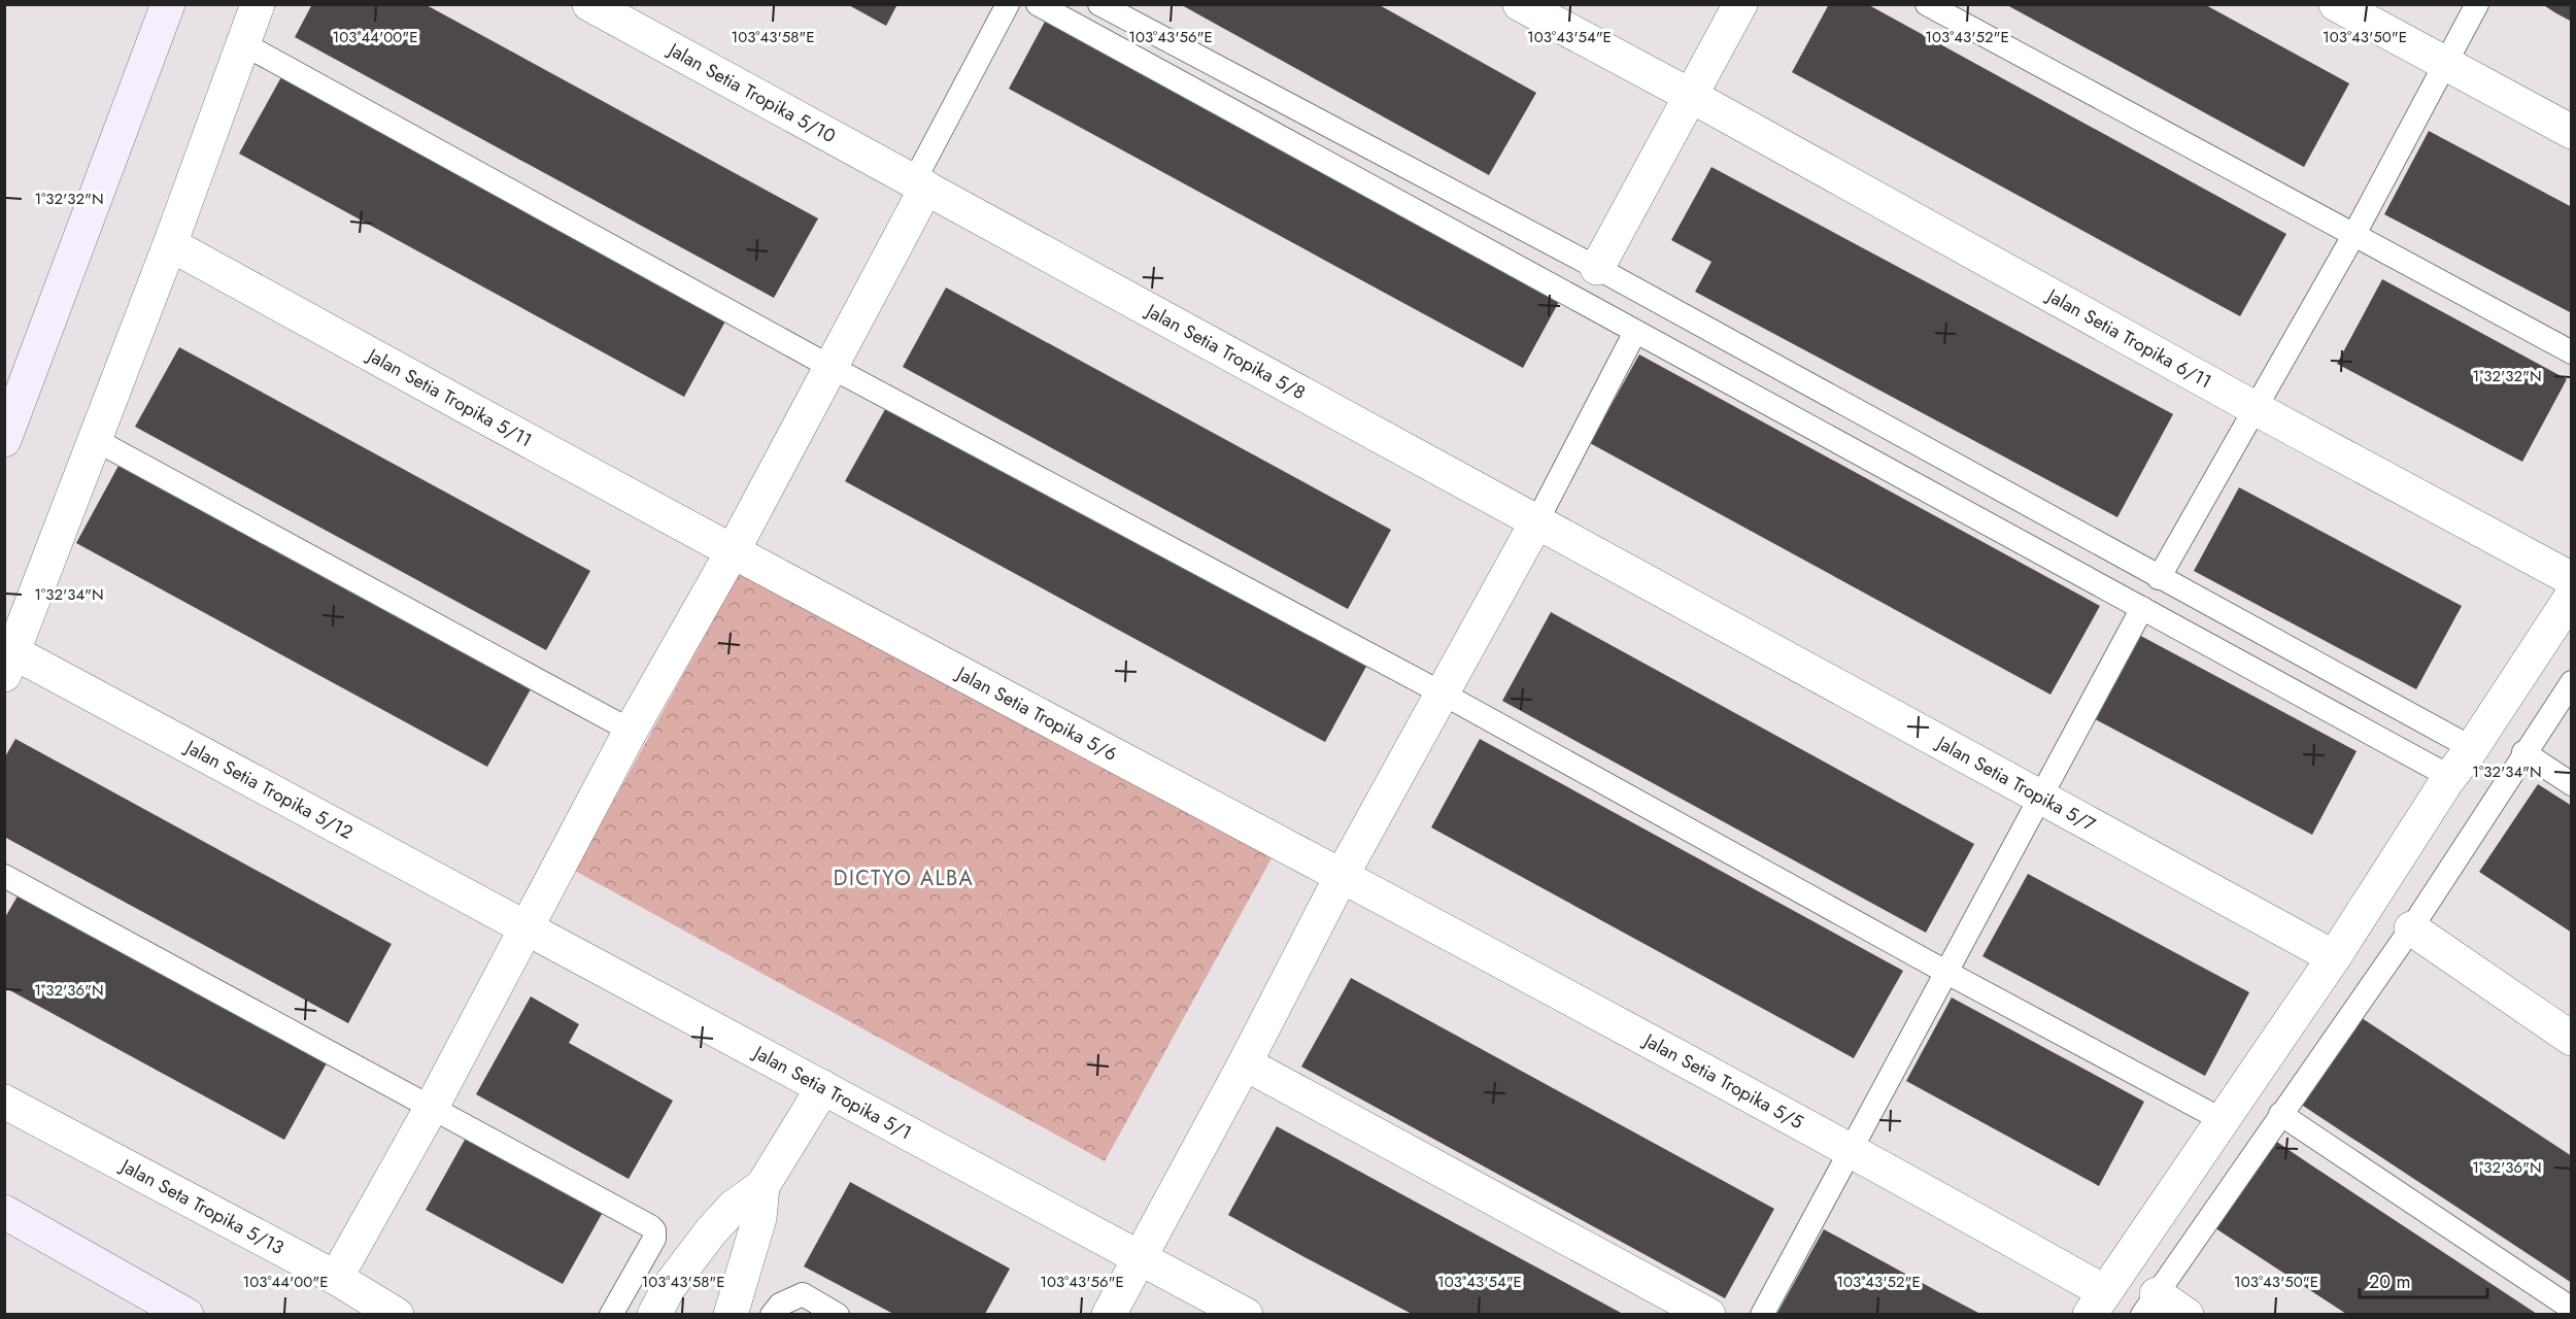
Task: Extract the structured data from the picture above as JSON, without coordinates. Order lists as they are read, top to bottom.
{
  "streets": {
    "street": [
      "Jalan Setia Tropika 5/10",
      "Jalan Setia Tropika 6/11",
      "Jalan Setia Tropika 5/8",
      "Jalan Setia Tropika 5/11",
      "Jalan Setia Tropika 5/6",
      "Jalan Setia Tropika 5/7",
      "Jalan Setia Tropika 5/12",
      "Jalan Setia Tropika 5/5",
      "Jalan Setia Tropika 5/1",
      "Jalan Seta Tropika 5/13"
    ]
  },
  "crossings": [
    ["Jalan Setia Tropika 5/10", "Jalan Setia Tropika 5/8"],
    ["Jalan Setia Tropika 5/8", "Jalan Setia Tropika 5/7"],
    ["Jalan Setia Tropika 5/11", "Jalan Setia Tropika 5/6"],
    ["Jalan Setia Tropika 5/6", "Jalan Setia Tropika 5/5"],
    ["Jalan Setia Tropika 5/12", "Jalan Setia Tropika 5/1"]
  ],
  "districts": ["DICTYO ALBA"],
  "scale_bar": "20 m",
  "coordinates": [
    "103°44'00\"E",
    "103°43'58\"E",
    "103°43'56\"E",
    "103°43'54\"E",
    "103°43'52\"E",
    "103°43'50\"E",
    "1°32'32\"N",
    "1°32'34\"N",
    "1°32'36\"N"
  ]
}
